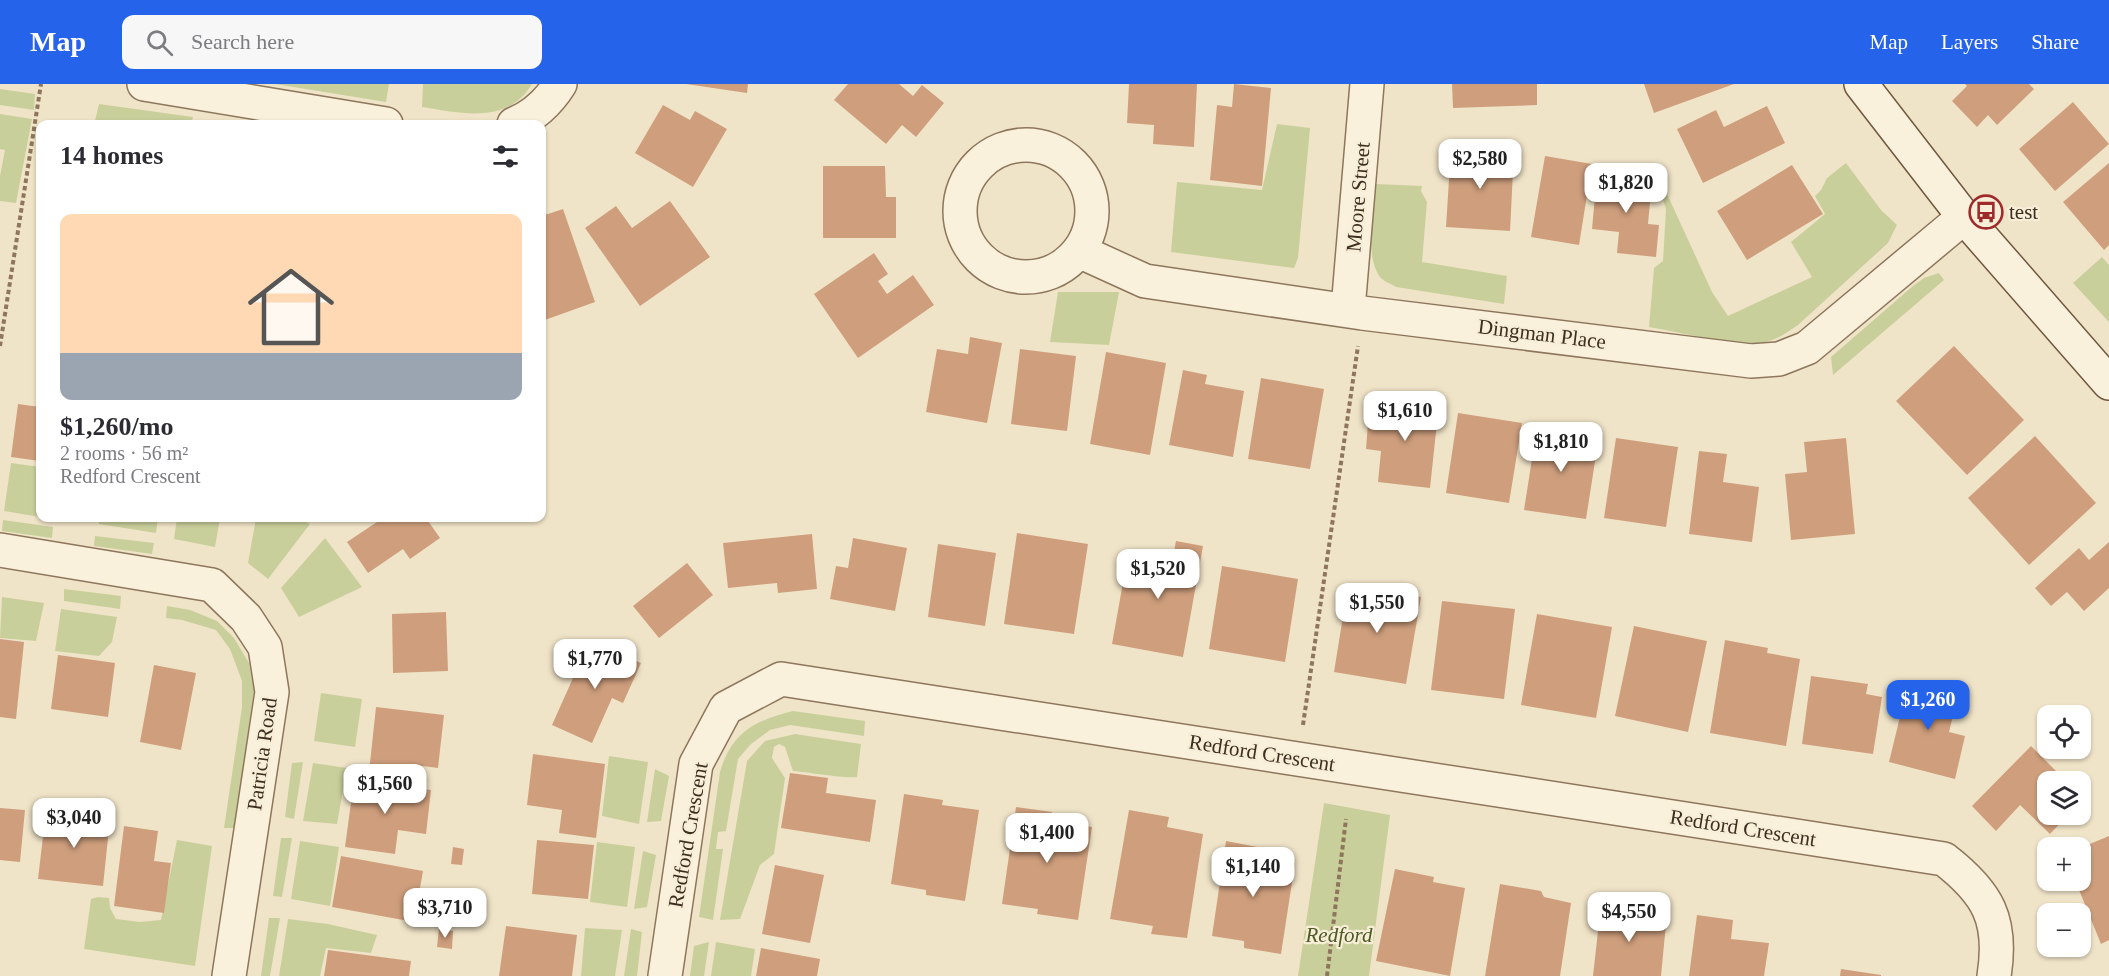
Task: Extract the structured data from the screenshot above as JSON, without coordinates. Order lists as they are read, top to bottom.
{
  "streets": {
    "street": [
      "Moore Street",
      "Dingman Place",
      "Redford Crescent",
      "Patricia Road"
    ]
  },
  "crossings": [
    ["Moore Street", "Dingman Place"]
  ],
  "parks": ["Redford"],
  "places": {
    "bus stop": ["test"]
  },
  "page": {
    "header": "Map",
    "search": "Search here",
    "nav": ["Map", "Layers", "Share"],
    "heading": "14 homes",
    "price": [
      "$2,580",
      "$1,820",
      "$1,610",
      "$1,810",
      "$1,520",
      "$1,550",
      "$1,770",
      "$1,260",
      "$1,560",
      "$3,040",
      "$1,400",
      "$1,140",
      "$3,710",
      "$4,550"
    ],
    "list": [
      {
        "name": "$1,260/mo",
        "note": "2 rooms · 56 m² · Redford Crescent"
      }
    ],
    "map_buttons": ["+", "−"]
  }
}
